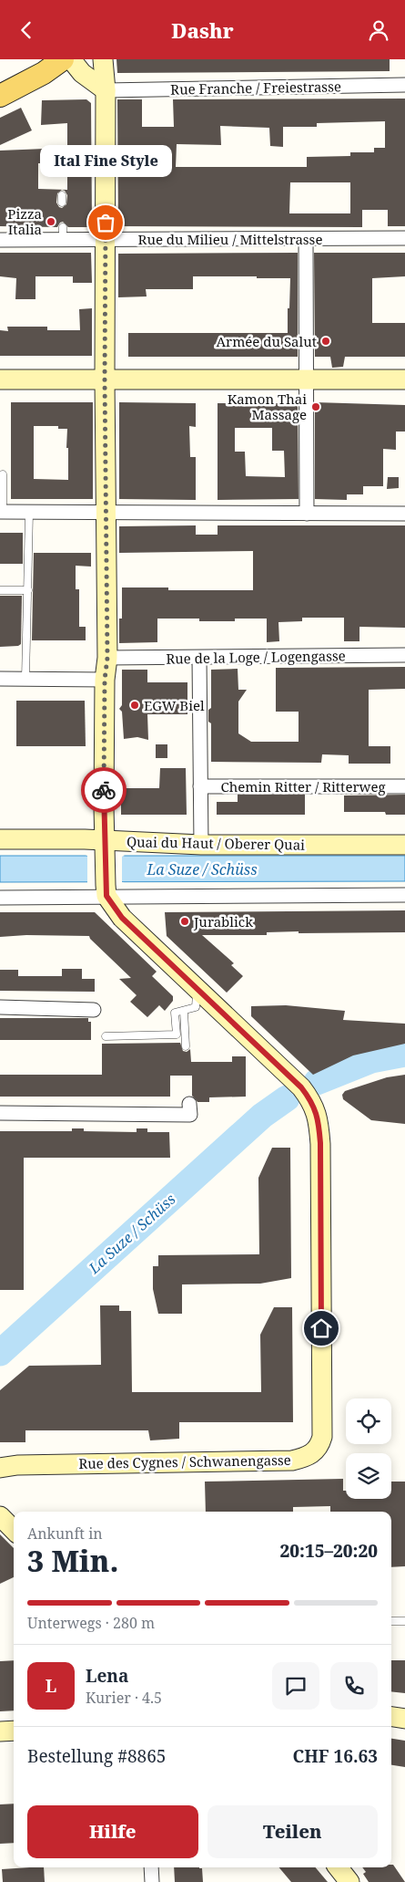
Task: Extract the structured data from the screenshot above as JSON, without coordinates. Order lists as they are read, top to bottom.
{
  "streets": {
    "street": [
      "Rue Franche / Freiestrasse",
      "Rue du Milieu / Mittelstrasse",
      "Rue de la Loge / Logengasse",
      "Chemin Ritter / Ritterweg",
      "Quai du Haut / Oberer Quai",
      "Rue des Cygnes / Schwanengasse"
    ]
  },
  "crossings": [
    ["Rue de la Loge / Logengasse", "Chemin Ritter / Ritterweg"],
    ["Chemin Ritter / Ritterweg", "Quai du Haut / Oberer Quai"]
  ],
  "water": ["La Suze / Schüss"],
  "places": [
    "Pizza Italia",
    "Ital Fine Style",
    "Armée du Salut",
    "Kamon Thai Massage",
    "EGW Biel",
    "Jurablick"
  ],
  "page": {
    "header": "Dashr",
    "bubble": "Ital Fine Style",
    "heading": ["3 Min.", "Ankunft in", "20:15–20:20"],
    "panel": [
      "Lena",
      "Kurier · 4.5",
      "Bestellung #8865",
      "CHF 16.63"
    ],
    "bar": "Unterwegs · 280 m",
    "round": "L",
    "buttons": ["Hilfe", "Teilen"]
  }
}
